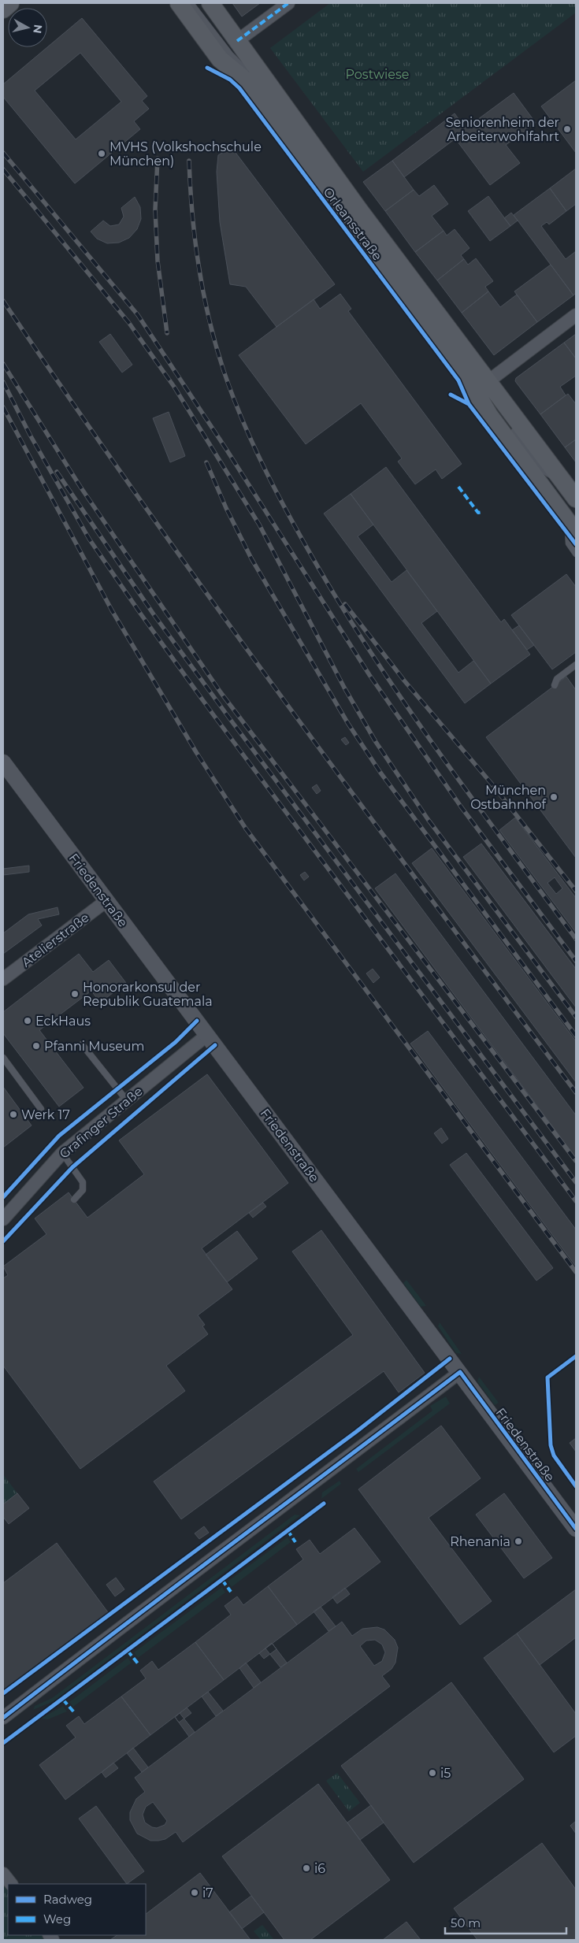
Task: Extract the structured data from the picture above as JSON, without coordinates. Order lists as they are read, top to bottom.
{
  "streets": {
    "main road": ["Orleansstraße"],
    "street": ["Friedenstraße", "Atelierstraße", "Grafinger Straße"]
  },
  "crossings": [
    ["Friedenstraße", "Atelierstraße"],
    ["Friedenstraße", "Grafinger Straße"]
  ],
  "parks": ["Postwiese"],
  "places": [
    "Seniorenheim der Arbeiterwohlfahrt",
    "MVHS (Volkshochschule München)",
    "München Ostbahnhof",
    "Honorarkonsul der Republik Guatemala",
    "EckHaus",
    "Pfanni Museum",
    "Werk 17",
    "Rhenania",
    "i5",
    "i6",
    "i7"
  ],
  "legend": ["Radweg", "Weg"],
  "scale_bar": "50 m",
  "north": "right"
}
